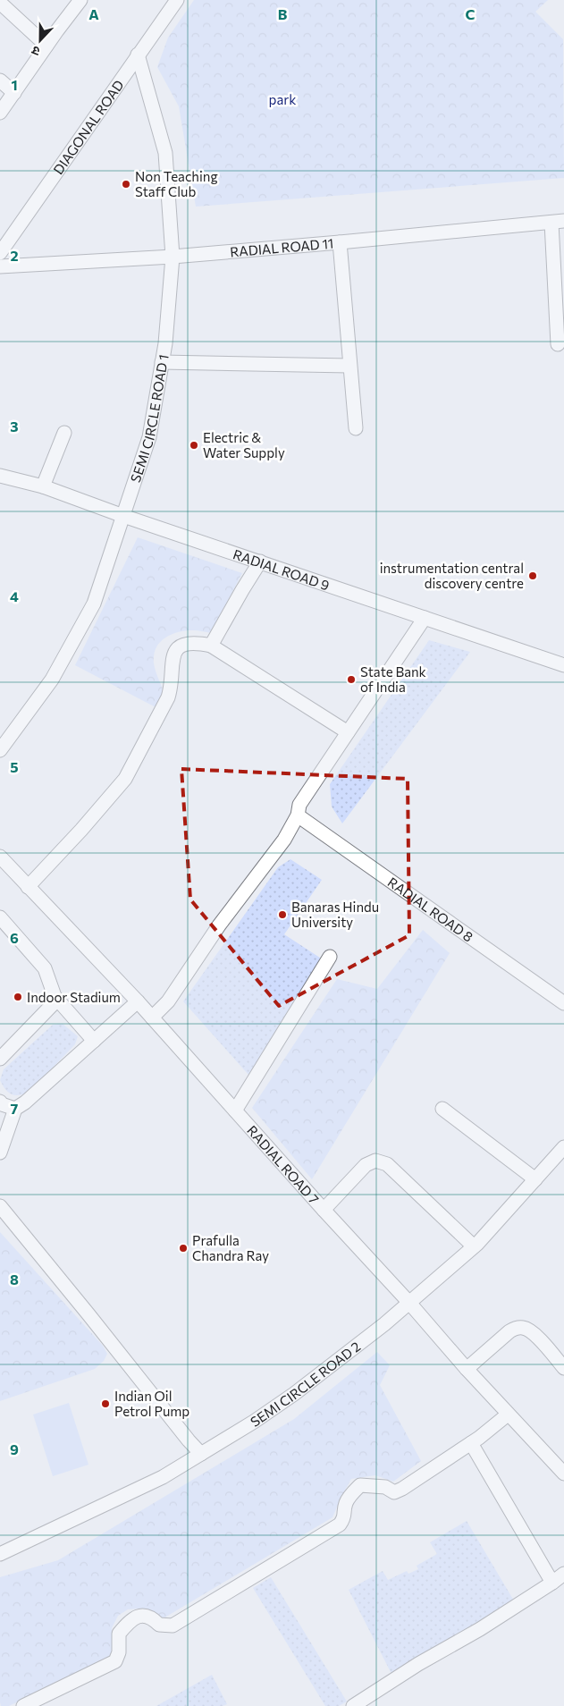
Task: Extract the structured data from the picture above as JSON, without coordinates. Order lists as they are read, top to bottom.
{
  "streets": {
    "street": [
      "DIAGONAL ROAD",
      "RADIAL ROAD 11",
      "SEMI CIRCLE ROAD 1",
      "RADIAL ROAD 9",
      "RADIAL ROAD 8",
      "RADIAL ROAD 7",
      "SEMI CIRCLE ROAD 2"
    ]
  },
  "crossings": [
    ["DIAGONAL ROAD", "SEMI CIRCLE ROAD 1"],
    ["RADIAL ROAD 11", "SEMI CIRCLE ROAD 1"],
    ["SEMI CIRCLE ROAD 1", "RADIAL ROAD 9"],
    ["RADIAL ROAD 7", "SEMI CIRCLE ROAD 2"]
  ],
  "parks": ["park"],
  "places": [
    "Non Teaching Staff Club",
    "Electric & Water Supply",
    "instrumentation central discovery centre",
    "State Bank of India",
    "Banaras Hindu University",
    "Indoor Stadium",
    "Prafulla Chandra Ray",
    "Indian Oil Petrol Pump"
  ],
  "north": "bottom",
  "grid": {
    "columns": ["A", "B", "C"],
    "rows": [
      "1",
      "2",
      "3",
      "4",
      "5",
      "6",
      "7",
      "8",
      "9"
    ]
  }
}
